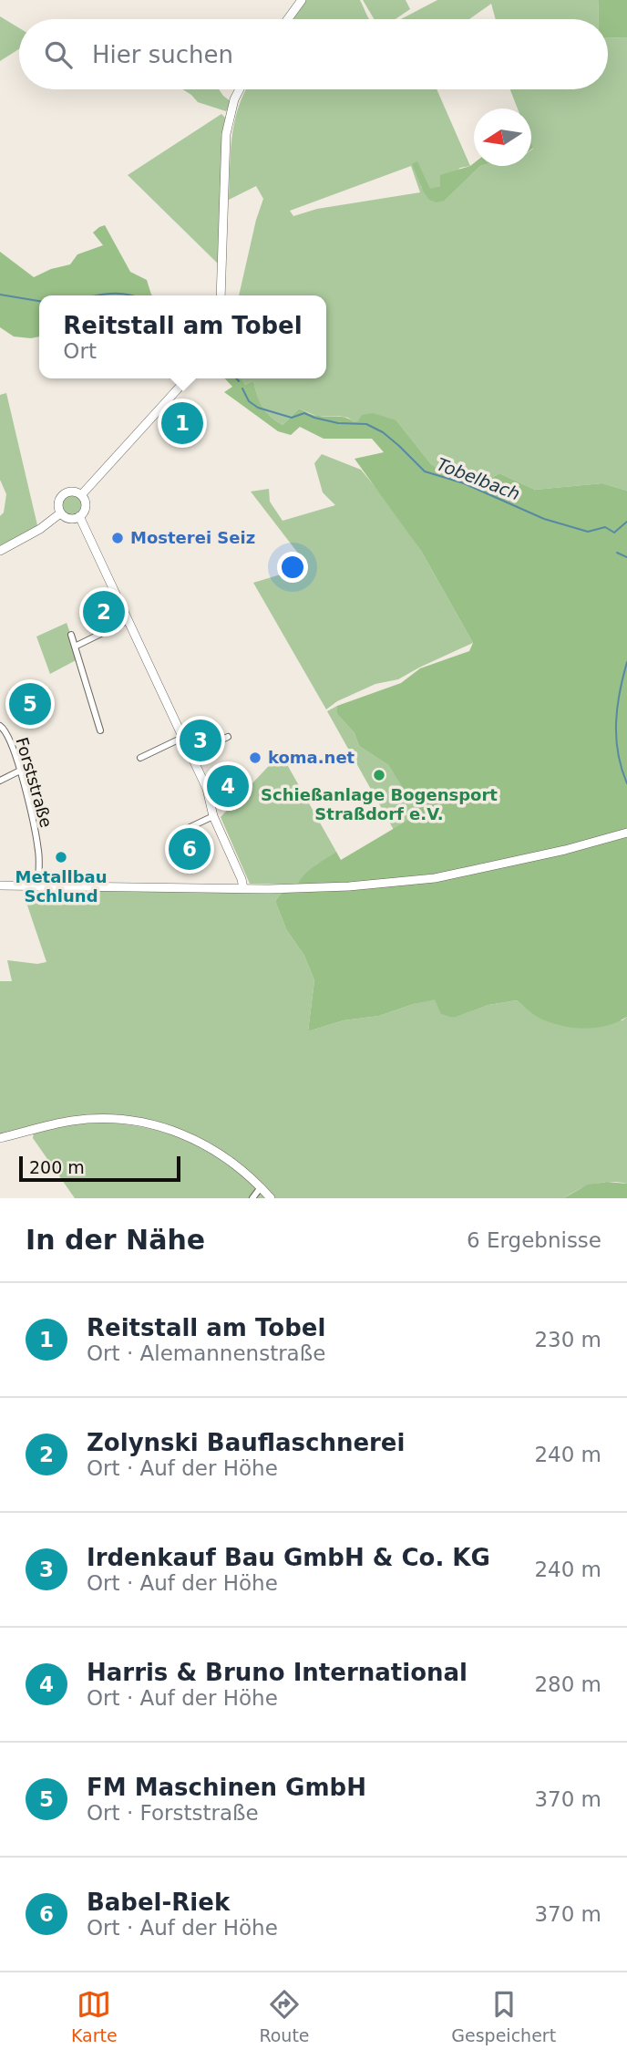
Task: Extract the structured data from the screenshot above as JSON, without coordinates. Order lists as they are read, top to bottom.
{
  "streets": {
    "street": ["Forststraße"]
  },
  "water": ["Tobelbach"],
  "places": [
    "Mosterei Seiz",
    "koma.net",
    "Schießanlage Bogensport Straßdorf e.V.",
    "Metallbau Schlund"
  ],
  "scale_bar": "200 m",
  "north": "left",
  "page": {
    "search": "Hier suchen",
    "popup": ["Reitstall am Tobel", "Ort"],
    "pins": [
      "1",
      "2",
      "5",
      "3",
      "4",
      "6"
    ],
    "scale": "200 m",
    "heading": ["In der Nähe", "6 Ergebnisse"],
    "list": [
      {
        "mark": "1",
        "name": "Reitstall am Tobel",
        "note": "Ort · Alemannenstraße",
        "value": "230 m"
      },
      {
        "mark": "2",
        "name": "Zolynski Bauflaschnerei",
        "note": "Ort · Auf der Höhe",
        "value": "240 m"
      },
      {
        "mark": "3",
        "name": "Irdenkauf Bau GmbH & Co. KG",
        "note": "Ort · Auf der Höhe",
        "value": "240 m"
      },
      {
        "mark": "4",
        "name": "Harris & Bruno International",
        "note": "Ort · Auf der Höhe",
        "value": "280 m"
      },
      {
        "mark": "5",
        "name": "FM Maschinen GmbH",
        "note": "Ort · Forststraße",
        "value": "370 m"
      },
      {
        "mark": "6",
        "name": "Babel-Riek",
        "note": "Ort · Auf der Höhe",
        "value": "370 m"
      }
    ],
    "nav": ["Karte", "Route", "Gespeichert"]
  }
}
